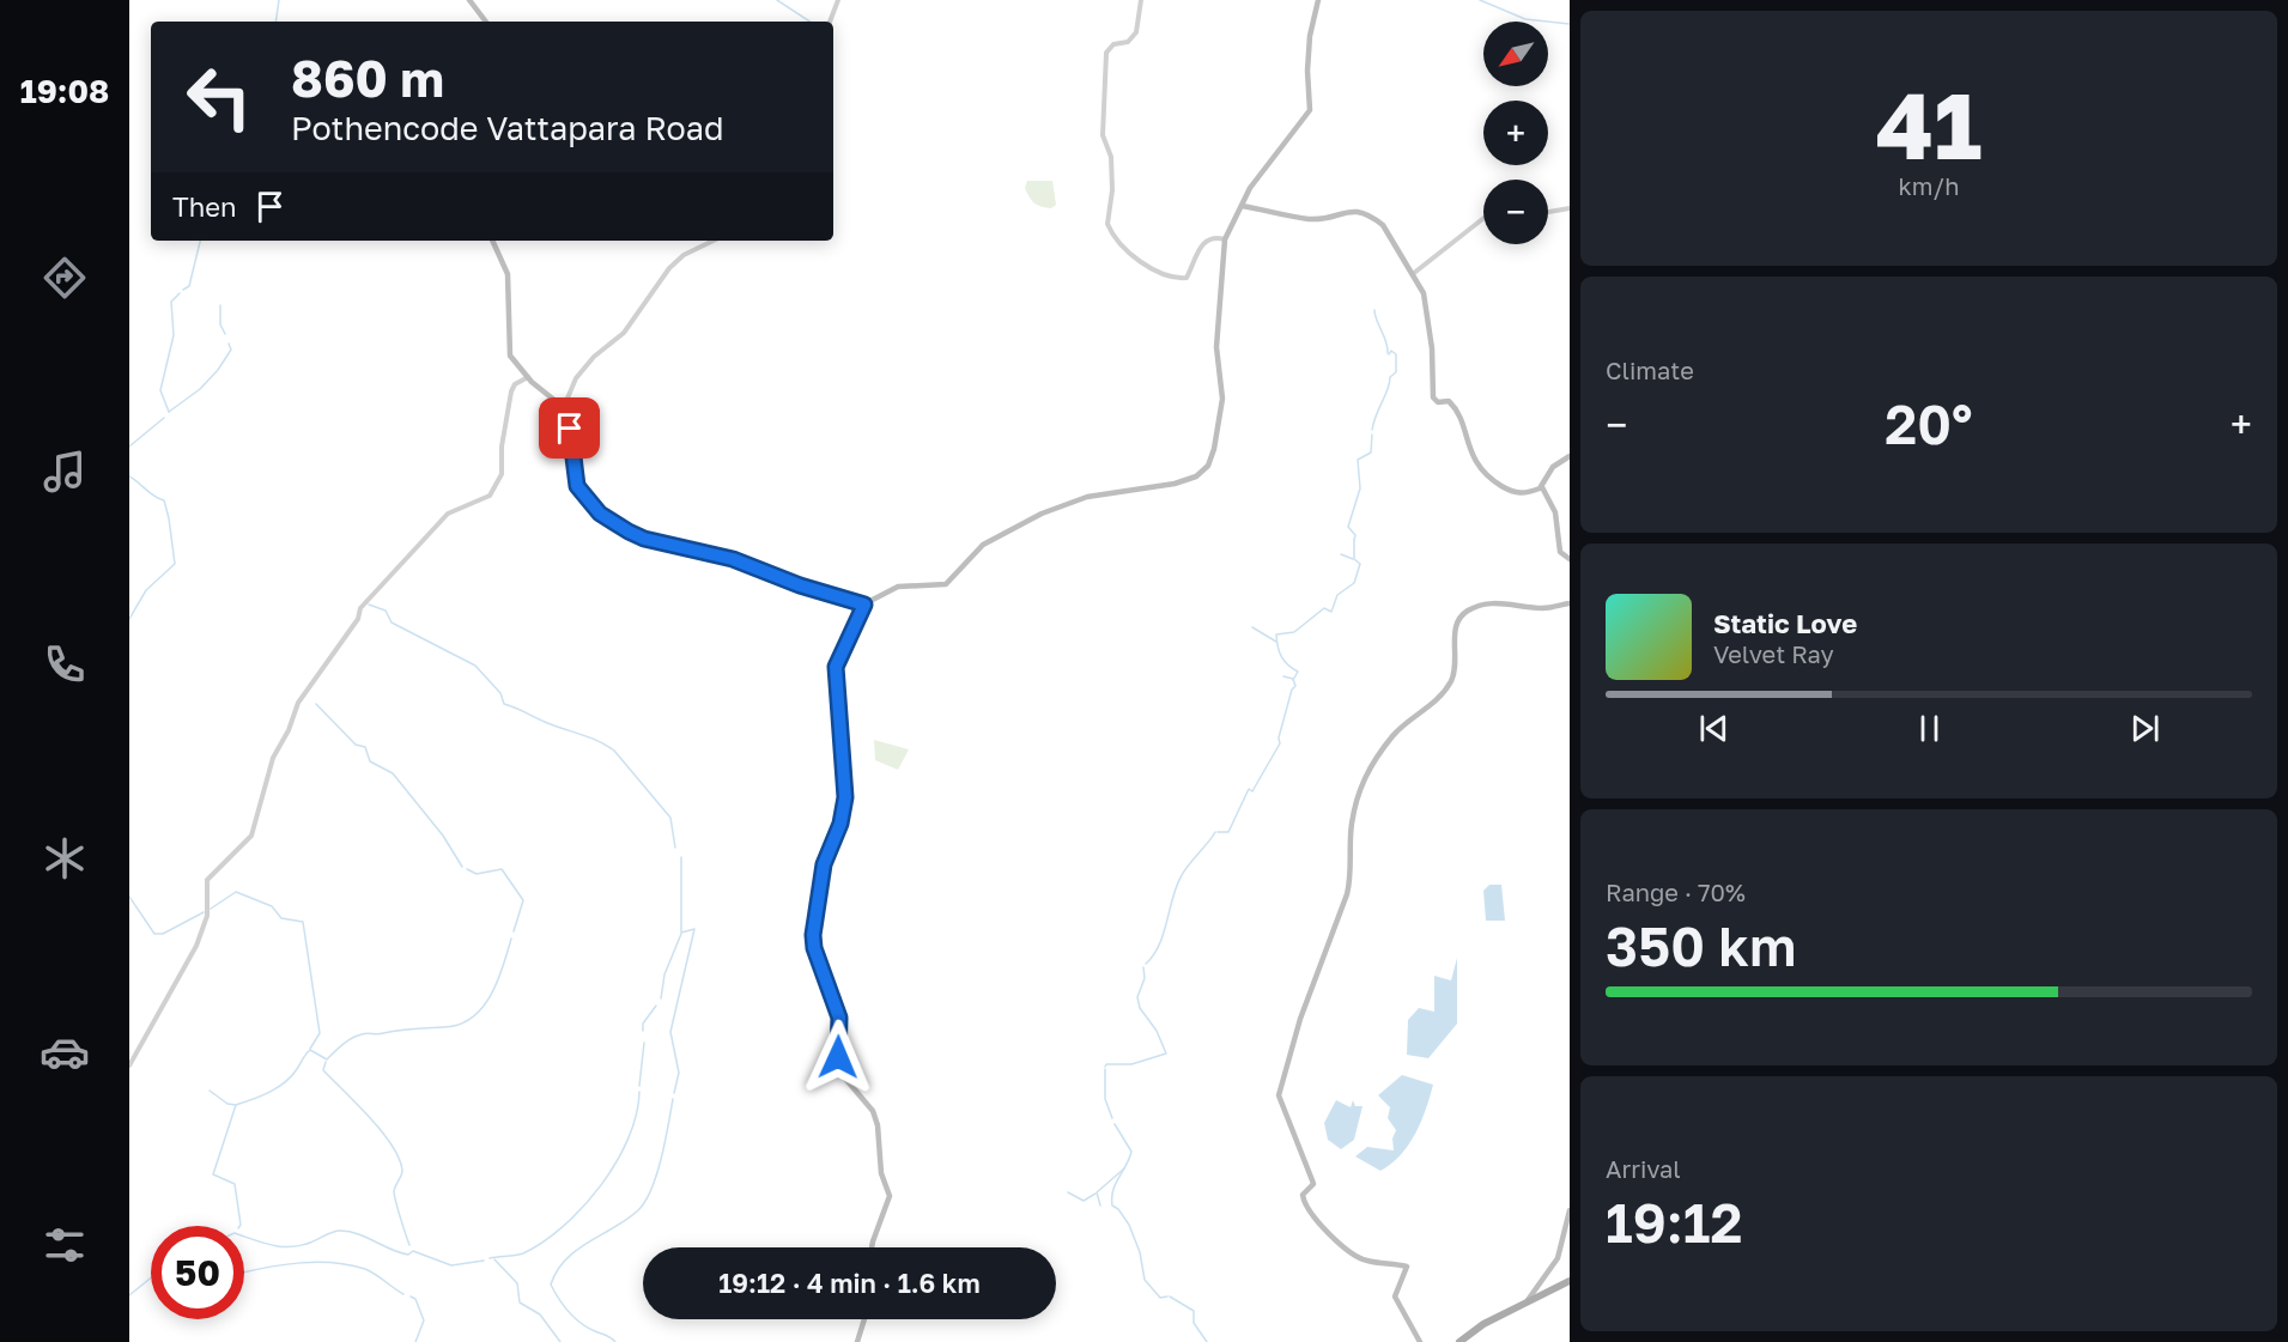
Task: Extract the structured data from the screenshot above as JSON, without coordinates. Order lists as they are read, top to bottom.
{
  "north": "bottom left",
  "page": {
    "tabs": "19:08",
    "tile": [
      ["41", "km/h"],
      "Climate",
      ["Range · 70%", "350 km"],
      ["Arrival", "19:12"]
    ],
    "map_buttons": ["+", "−"],
    "turn": ["860 m", "Pothencode Vattapara Road"],
    "then": "Then",
    "heat": ["−", "20°", "+"],
    "song": ["Static Love", "Velvet Ray"],
    "limit": "50",
    "trip": "19:12 · 4 min · 1.6 km"
  }
}
